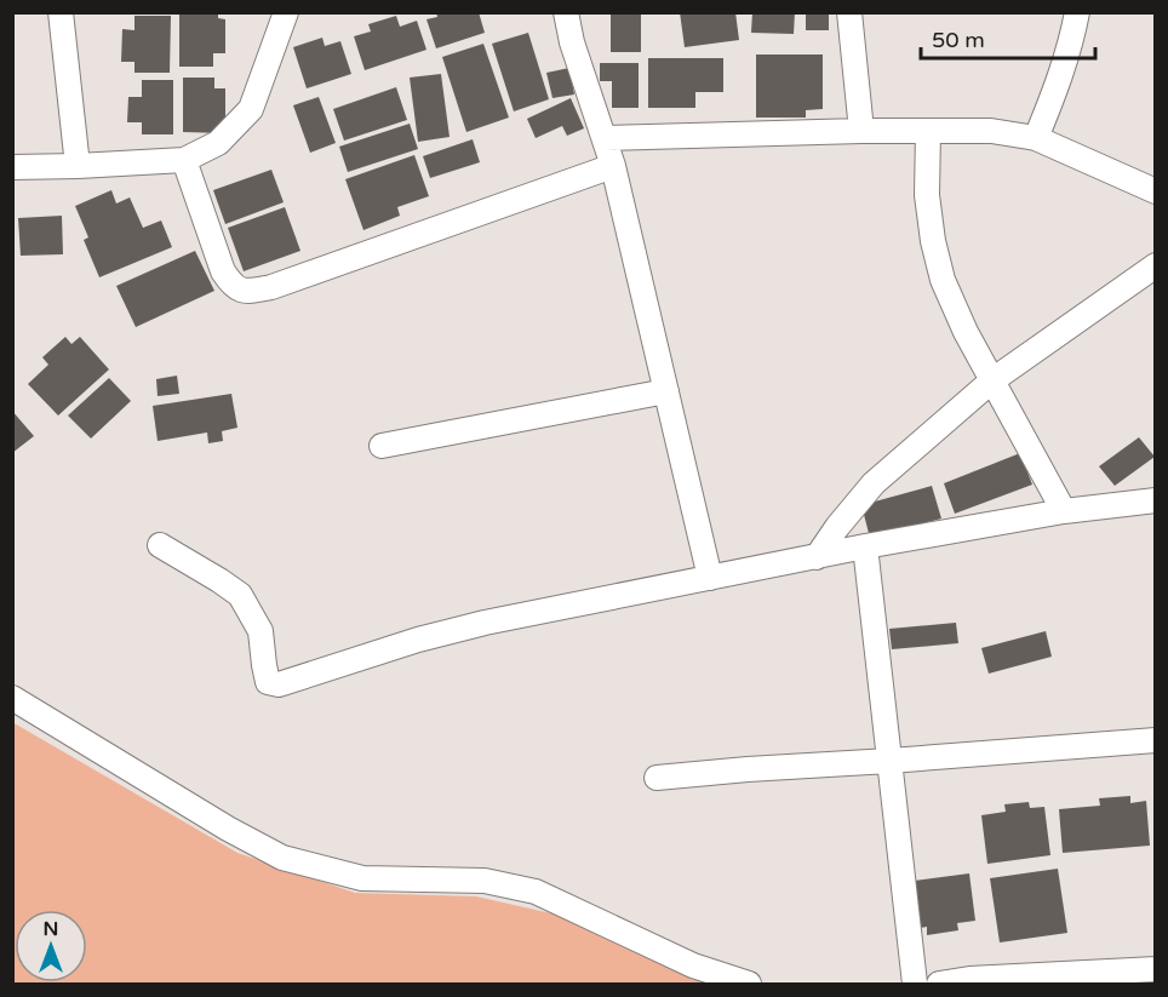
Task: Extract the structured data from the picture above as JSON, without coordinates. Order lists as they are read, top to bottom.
{
  "scale_bar": "50 m",
  "north": "top"
}
